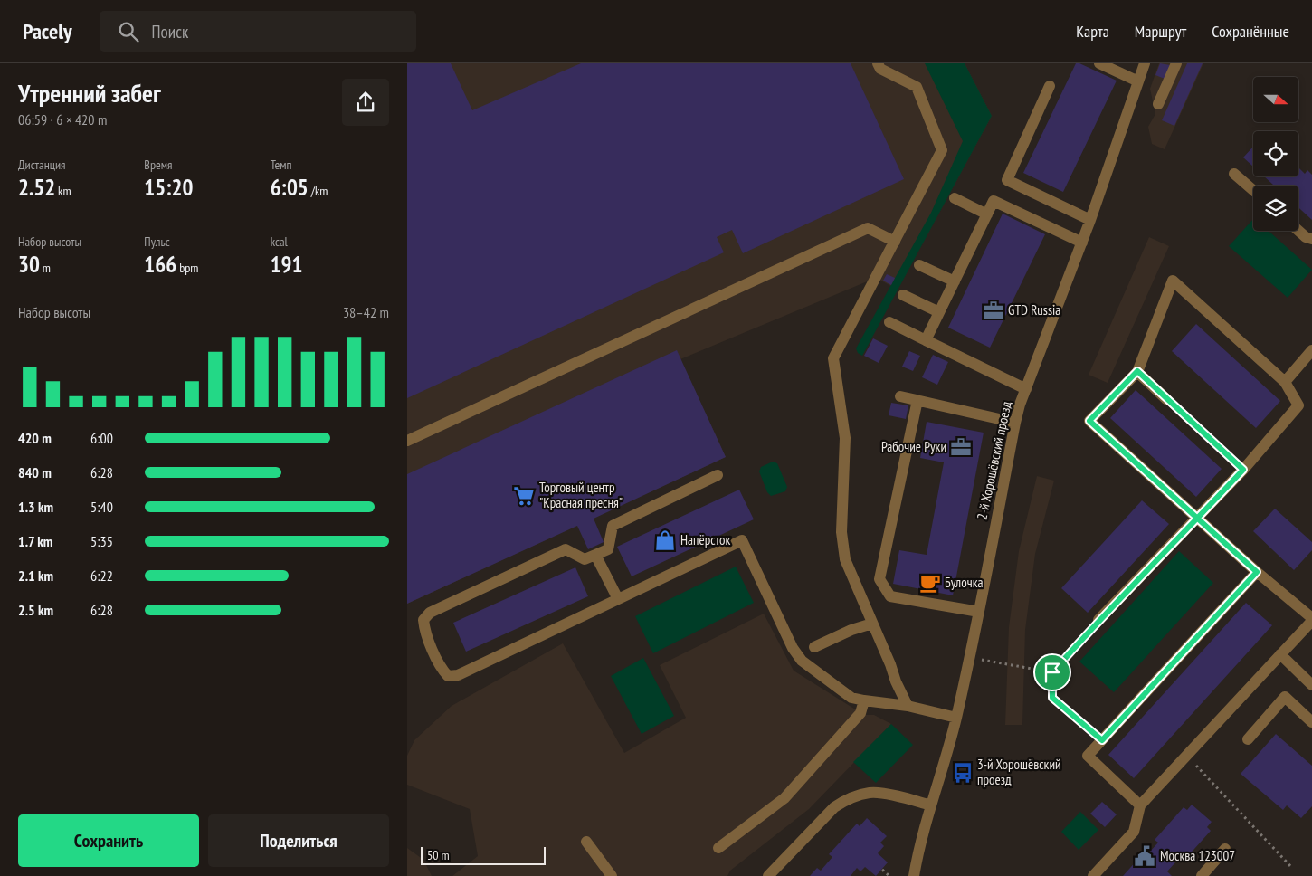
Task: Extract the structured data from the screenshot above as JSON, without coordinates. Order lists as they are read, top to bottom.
{
  "streets": {
    "street": ["2-й Хорошёвский проезд"]
  },
  "places": {
    "office": ["GTD Russia", "Рабочие Руки"],
    "supermarket": ["Торговый центр \"Красная пресня\""],
    "shop": ["Напёрсток"],
    "cafe": ["Булочка"],
    "bus stop": ["3-й Хорошёвский проезд"],
    "public building": ["Москва 123007"]
  },
  "scale_bar": "50 m",
  "north": "right",
  "page": {
    "header": "Pacely",
    "search": "Поиск",
    "nav": ["Карта", "Маршрут", "Сохранённые"],
    "heading": ["Утренний забег", "06:59 · 6 × 420 m"],
    "stats": [
      ["Дистанция", "2.52 km"],
      ["Время", "15:20"],
      ["Темп", "6:05 /km"],
      ["Набор высоты", "30 m"],
      ["Пульс", "166 bpm"],
      ["kcal", "191"]
    ],
    "chart": ["Набор высоты", "38–42 m"],
    "list": [
      {
        "name": "420 m",
        "note": "6:00"
      },
      {
        "name": "840 m",
        "note": "6:28"
      },
      {
        "name": "1.3 km",
        "note": "5:40"
      },
      {
        "name": "1.7 km",
        "note": "5:35"
      },
      {
        "name": "2.1 km",
        "note": "6:22"
      },
      {
        "name": "2.5 km",
        "note": "6:28"
      }
    ],
    "buttons": ["Сохранить", "Поделиться"],
    "scale": "50 m"
  }
}
